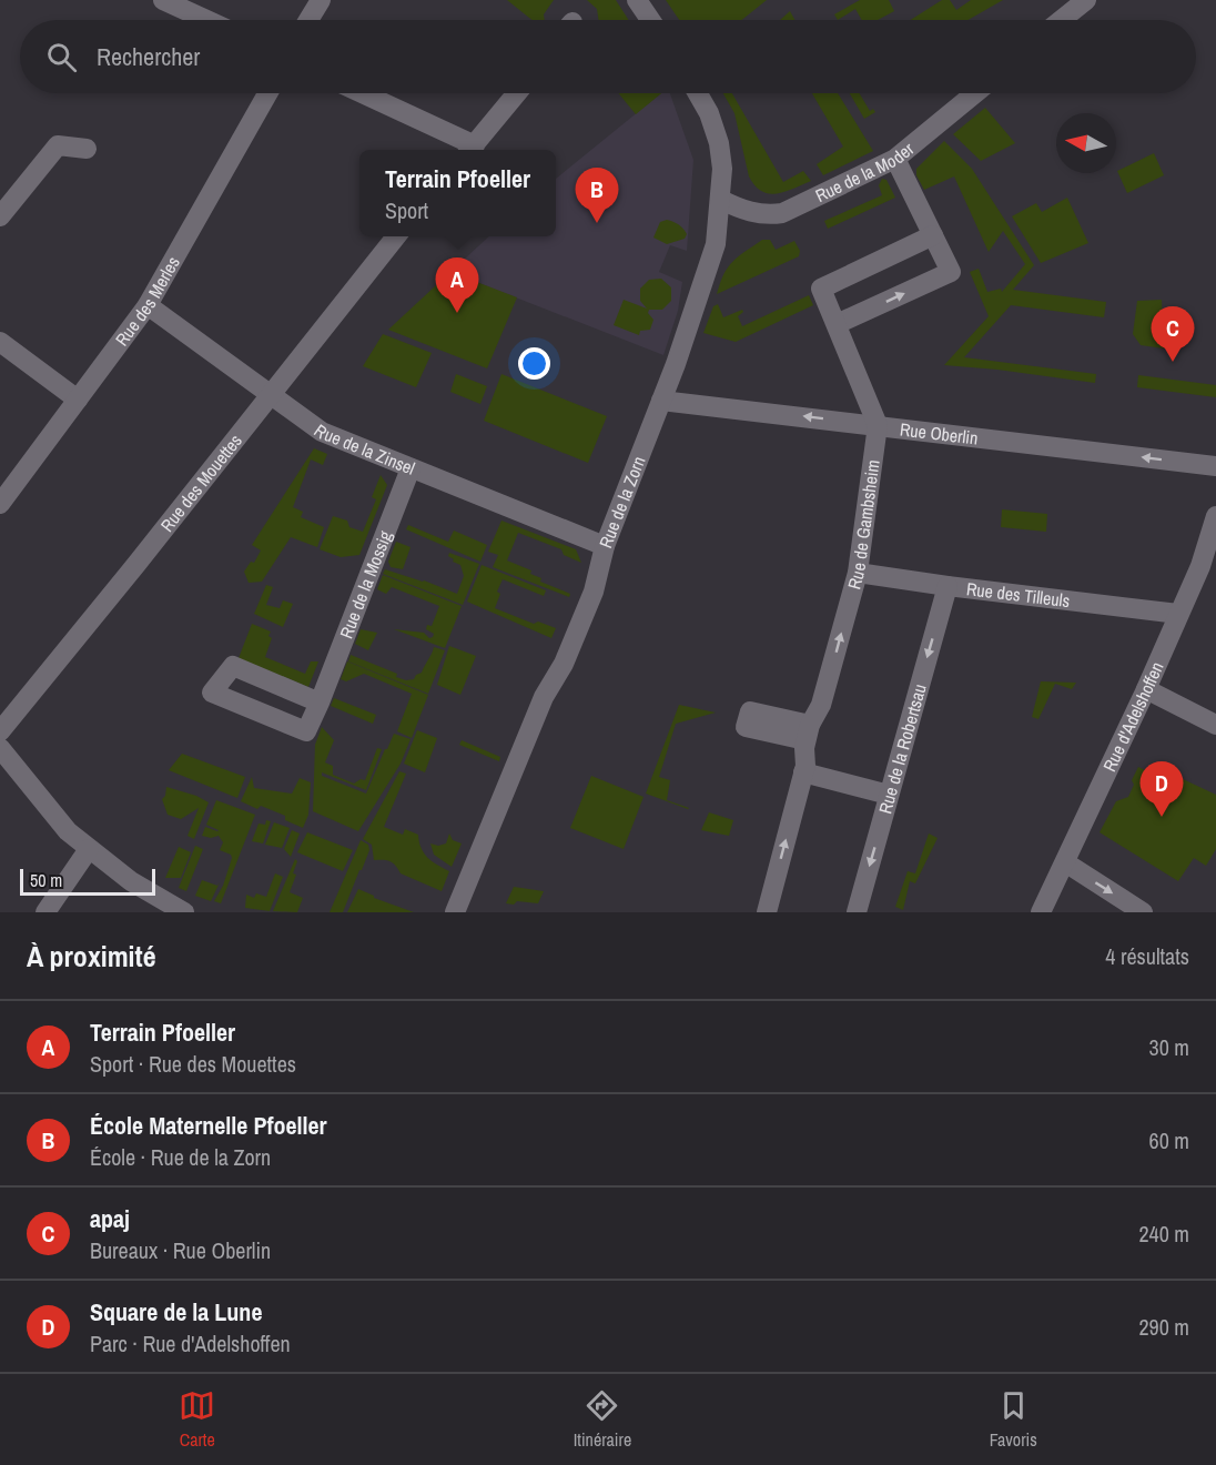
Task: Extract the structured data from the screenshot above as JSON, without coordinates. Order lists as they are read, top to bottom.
{
  "streets": {
    "street": [
      "Rue de la Moder",
      "Rue des Merles",
      "Rue Oberlin",
      "Rue de la Zinsel",
      "Rue des Mouettes",
      "Rue de la Zorn",
      "Rue de Gambsheim",
      "Rue de la Mossig",
      "Rue des Tilleuls",
      "Rue d'Adelshoffen",
      "Rue de la Robertsau"
    ]
  },
  "crossings": [
    ["Rue de la Moder", "Rue de la Zorn"],
    ["Rue des Merles", "Rue de la Zinsel"],
    ["Rue Oberlin", "Rue de la Zorn"],
    ["Rue Oberlin", "Rue de Gambsheim"],
    ["Rue de la Zinsel", "Rue des Mouettes"],
    ["Rue de la Zinsel", "Rue de la Zorn"],
    ["Rue de la Zinsel", "Rue de la Mossig"],
    ["Rue de Gambsheim", "Rue des Tilleuls"],
    ["Rue des Tilleuls", "Rue d'Adelshoffen"],
    ["Rue des Tilleuls", "Rue de la Robertsau"]
  ],
  "one_way": ["Rue Oberlin", "Rue de Gambsheim", "Rue de la Robertsau"],
  "scale_bar": "50 m",
  "north": "left",
  "page": {
    "search": "Rechercher",
    "popup": ["Terrain Pfoeller", "Sport"],
    "pins": [
      "B",
      "A",
      "C",
      "D"
    ],
    "scale": "50 m",
    "heading": ["À proximité", "4 résultats"],
    "list": [
      {
        "mark": "A",
        "name": "Terrain Pfoeller",
        "note": "Sport · Rue des Mouettes",
        "value": "30 m"
      },
      {
        "mark": "B",
        "name": "École Maternelle Pfoeller",
        "note": "École · Rue de la Zorn",
        "value": "60 m"
      },
      {
        "mark": "C",
        "name": "apaj",
        "note": "Bureaux · Rue Oberlin",
        "value": "240 m"
      },
      {
        "mark": "D",
        "name": "Square de la Lune",
        "note": "Parc · Rue d'Adelshoffen",
        "value": "290 m"
      }
    ],
    "nav": ["Carte", "Itinéraire", "Favoris"]
  }
}
